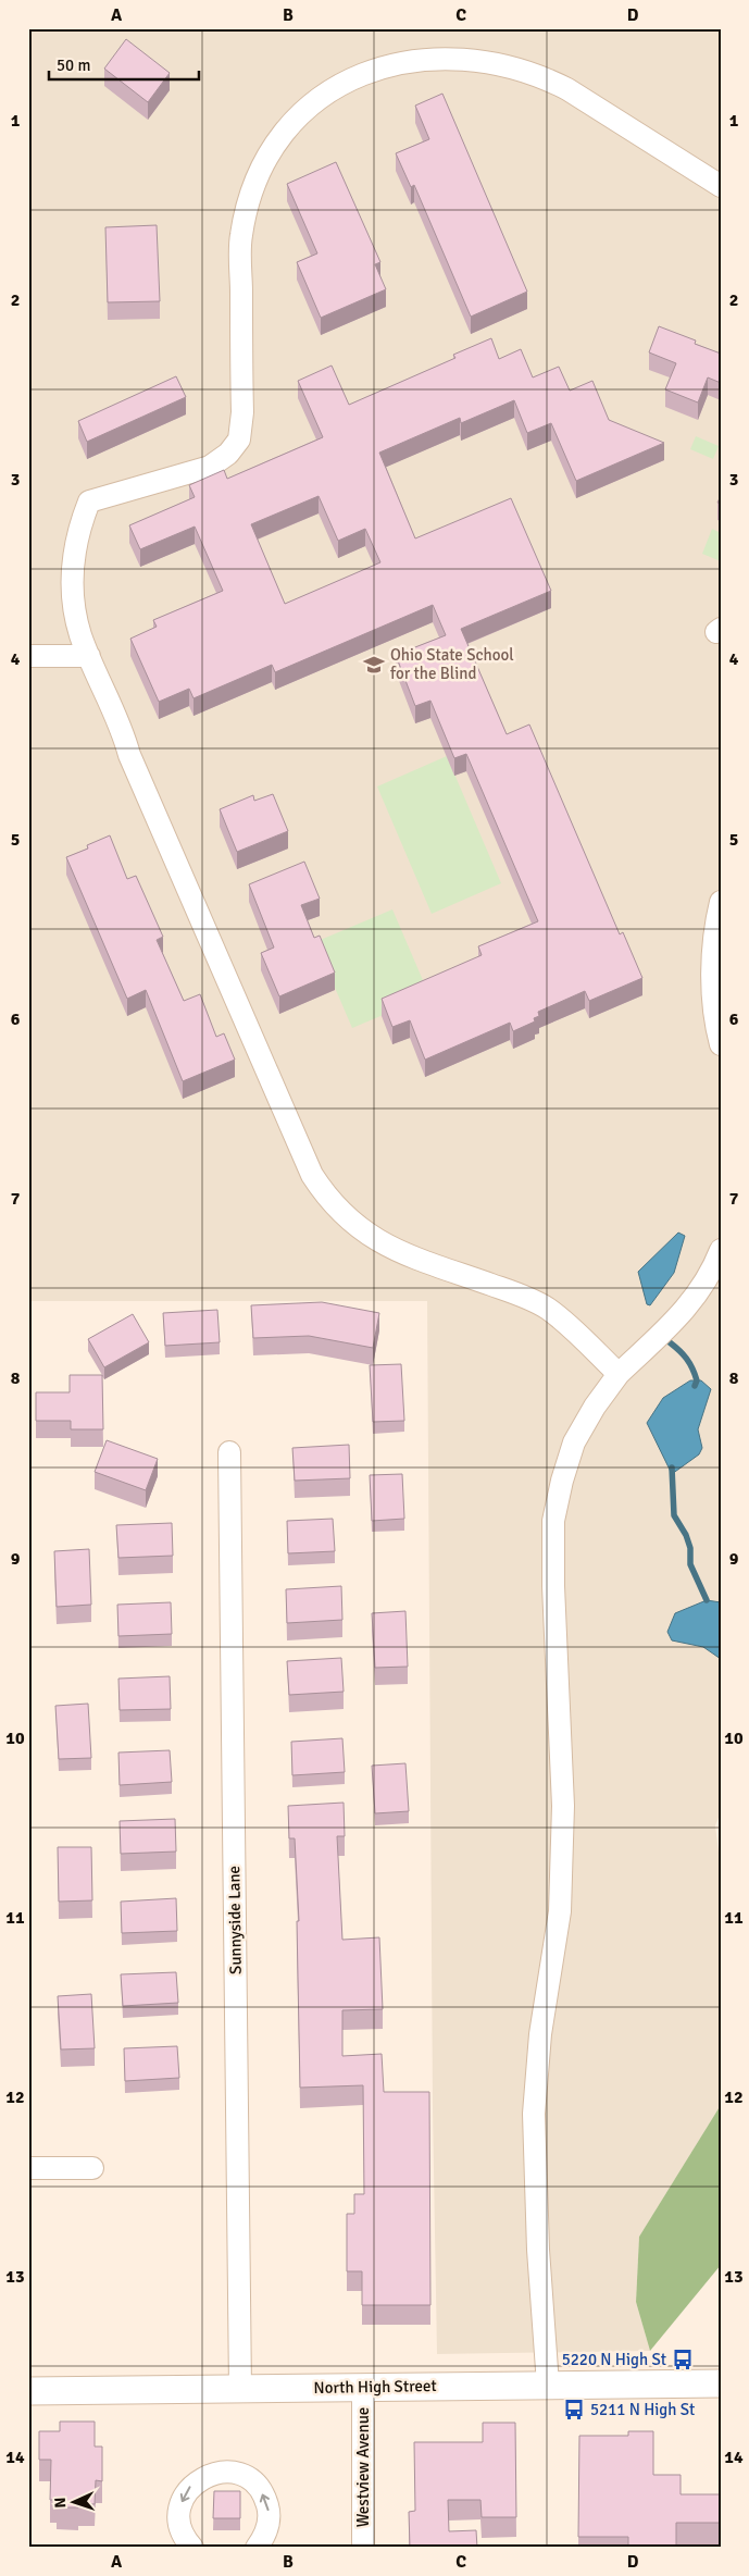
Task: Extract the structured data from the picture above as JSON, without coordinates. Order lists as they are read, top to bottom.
{
  "streets": {
    "main road": ["North High Street"],
    "street": ["Sunnyside Lane", "Westview Avenue"]
  },
  "crossings": [
    ["Sunnyside Lane", "North High Street"],
    ["North High Street", "Westview Avenue"]
  ],
  "places": {
    "school or university": ["Ohio State School for the Blind"],
    "bus stop": ["5220 N High St", "5211 N High St"]
  },
  "scale_bar": "50 m",
  "north": "left",
  "grid": {
    "columns": [
      "A",
      "B",
      "C",
      "D"
    ],
    "rows": [
      "1",
      "2",
      "3",
      "4",
      "5",
      "6",
      "7",
      "8",
      "9",
      "10",
      "11",
      "12",
      "13",
      "14"
    ]
  }
}
